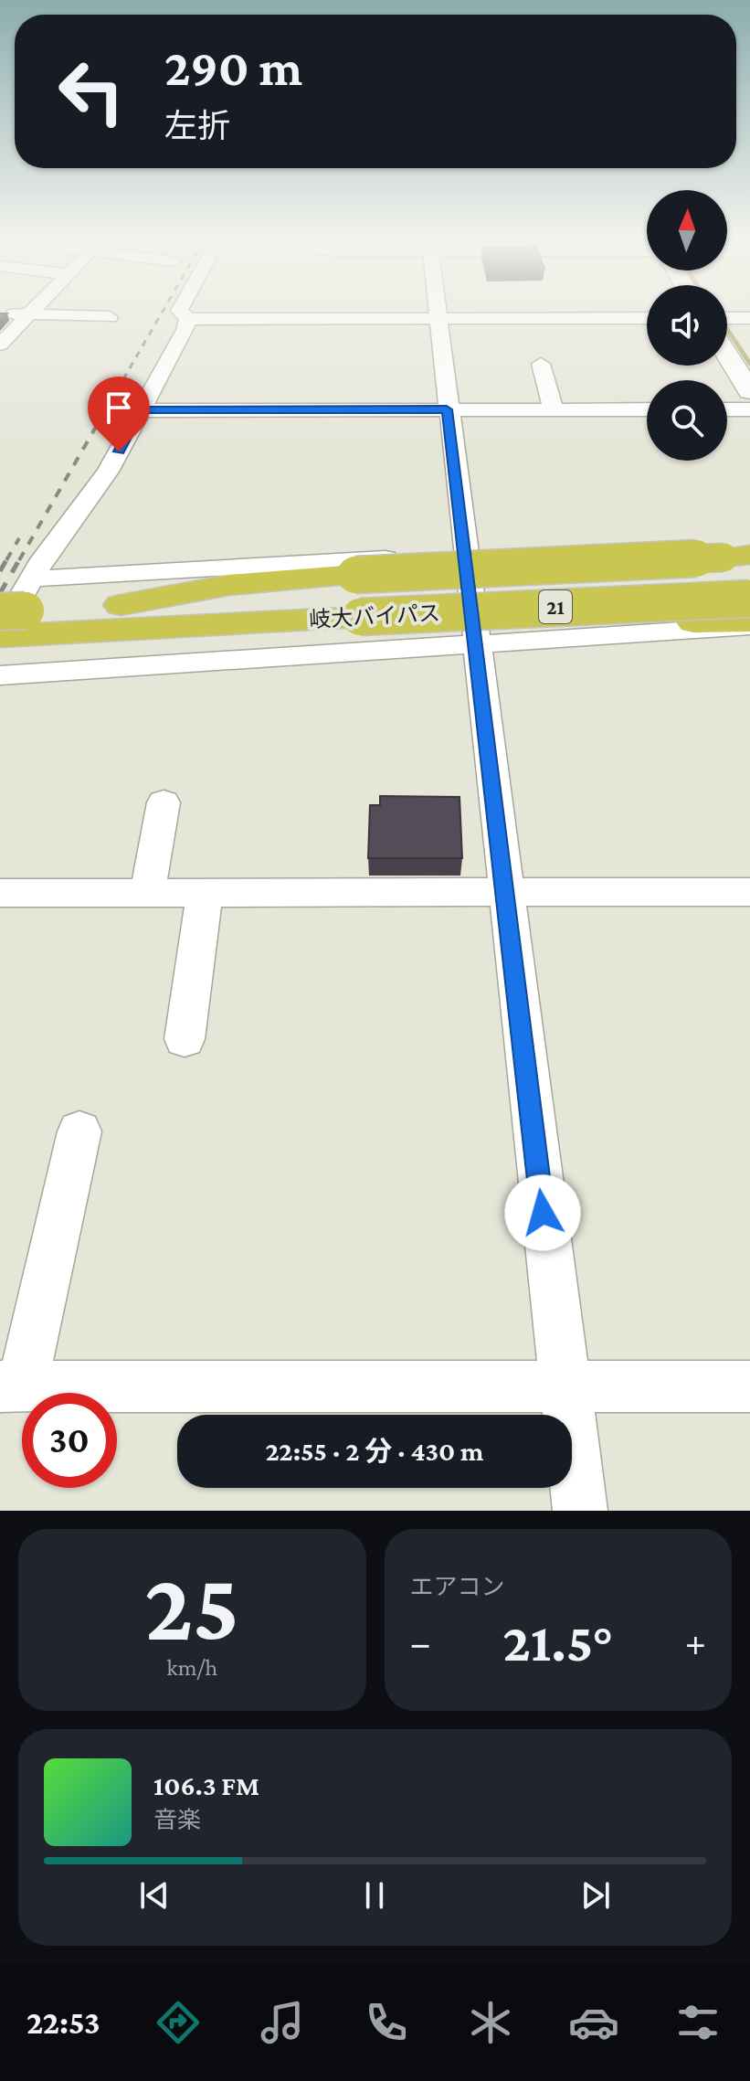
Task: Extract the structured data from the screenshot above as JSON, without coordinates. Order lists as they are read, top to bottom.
{
  "streets": {
    "highway": ["21", "岐大バイパス"]
  },
  "crossings": [
    ["21", "岐大バイパス"]
  ],
  "north": "top",
  "page": {
    "turn": ["290 m", "左折"],
    "limit": "30",
    "trip": "22:55 · 2 分 · 430 m",
    "tile": [
      ["25", "km/h"],
      "エアコン"
    ],
    "heat": ["−", "21.5°", "+"],
    "song": ["106.3 FM", "音楽"],
    "tabs": "22:53"
  }
}
